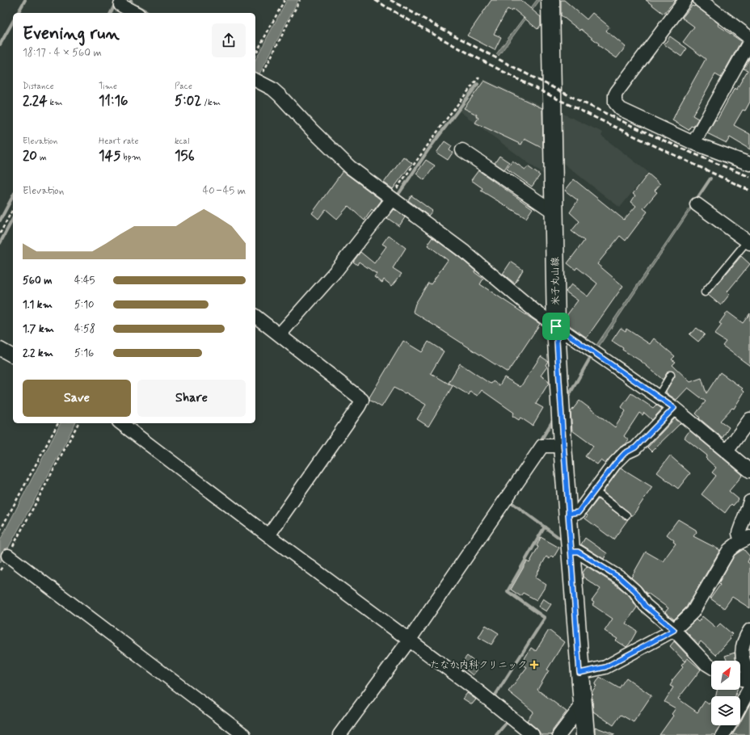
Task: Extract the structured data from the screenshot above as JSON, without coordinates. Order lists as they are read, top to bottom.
{
  "streets": {
    "main road": ["米子丸山線"]
  },
  "places": {
    "health": ["たなか内科クリニック"]
  },
  "north": "top right",
  "page": {
    "heading": ["Evening run", "18:17 · 4 × 560 m"],
    "stats": [
      ["Distance", "2.24 km"],
      ["Time", "11:16"],
      ["Pace", "5:02 /km"],
      ["Elevation", "20 m"],
      ["Heart rate", "145 bpm"],
      ["kcal", "156"]
    ],
    "chart": ["Elevation", "40–45 m"],
    "list": [
      {
        "name": "560 m",
        "note": "4:45"
      },
      {
        "name": "1.1 km",
        "note": "5:10"
      },
      {
        "name": "1.7 km",
        "note": "4:58"
      },
      {
        "name": "2.2 km",
        "note": "5:16"
      }
    ],
    "buttons": ["Save", "Share"]
  }
}
